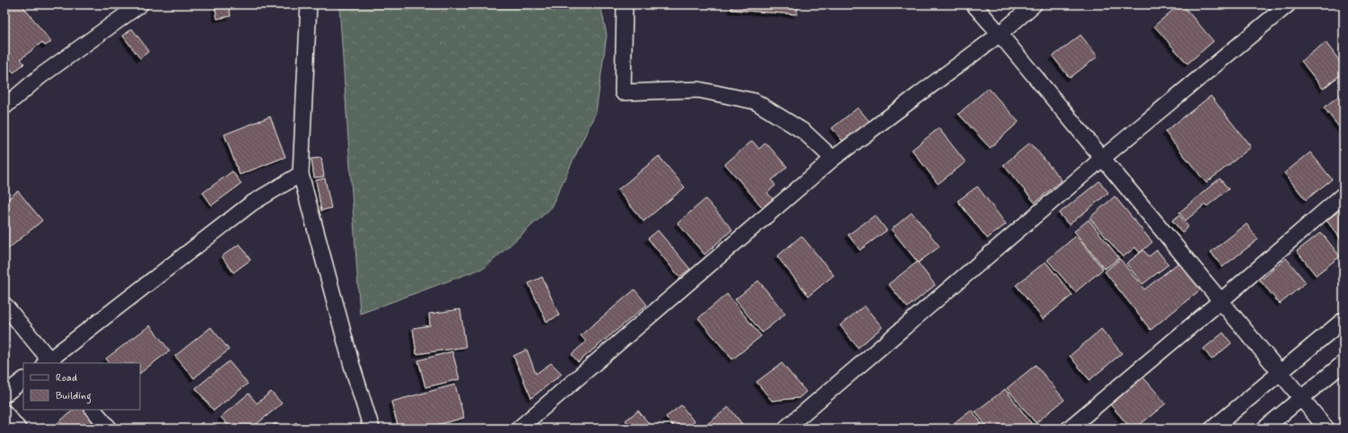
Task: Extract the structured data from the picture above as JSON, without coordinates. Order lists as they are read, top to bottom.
{
  "legend": ["Road", "Building"]
}
